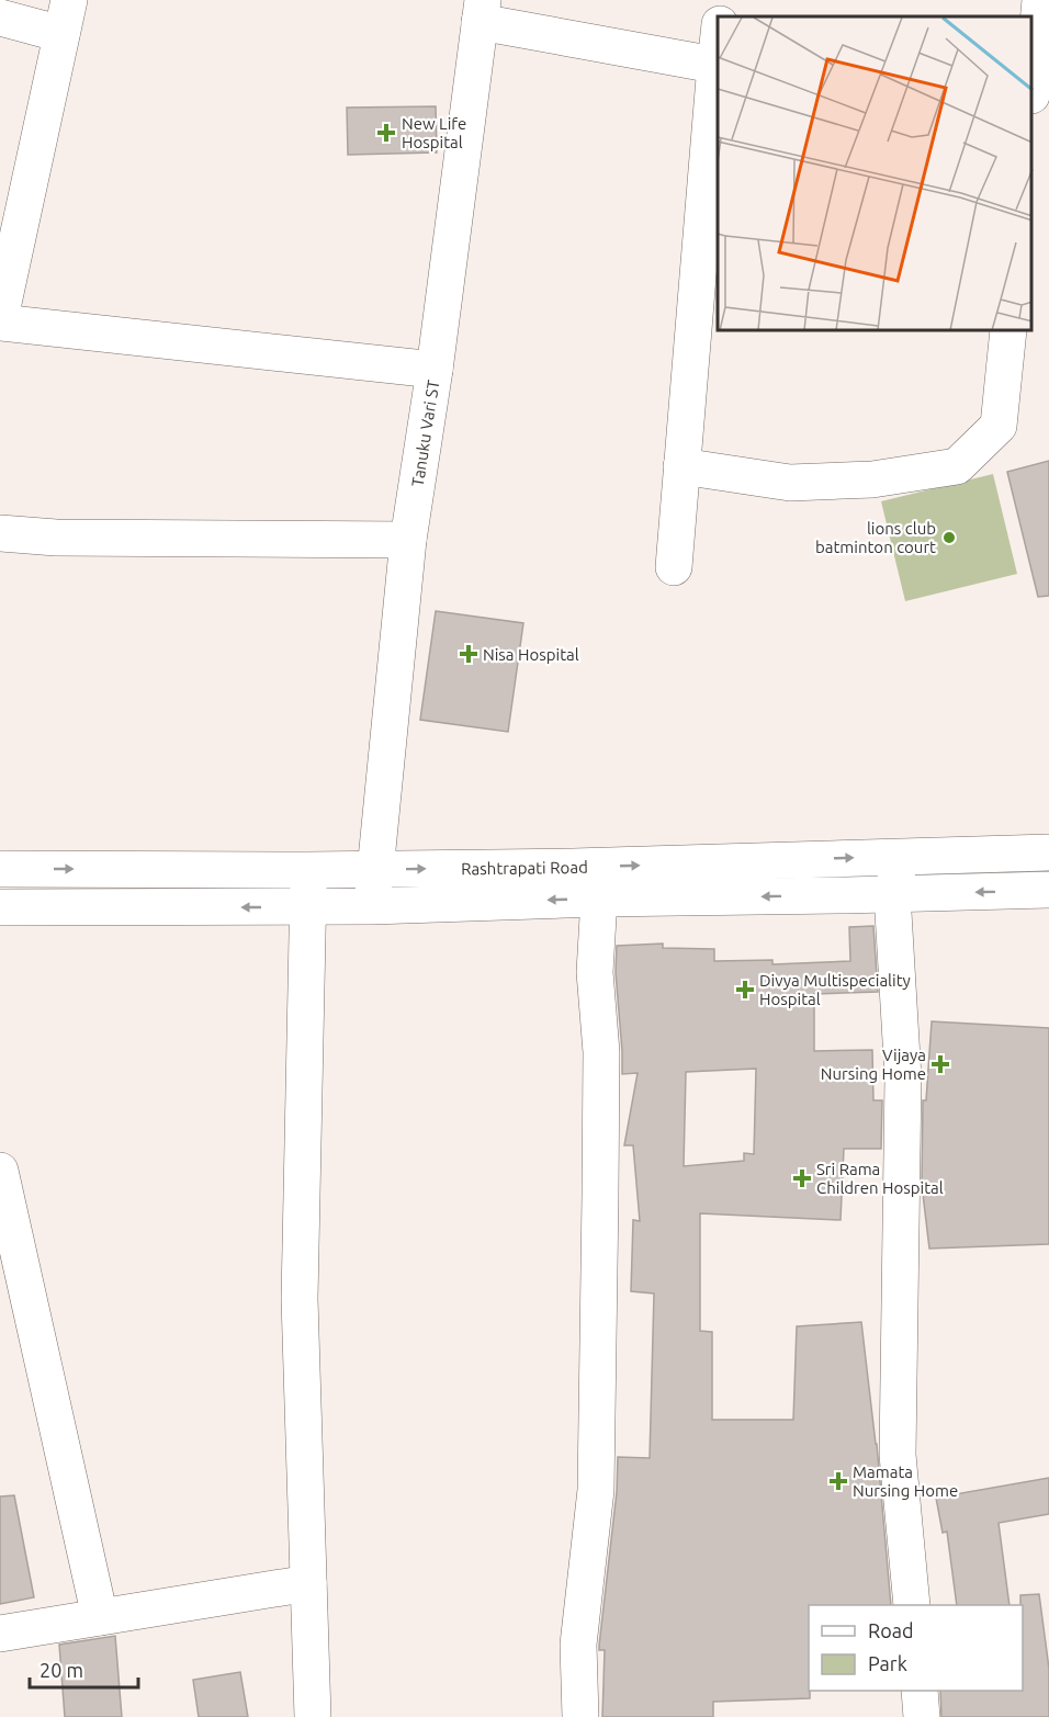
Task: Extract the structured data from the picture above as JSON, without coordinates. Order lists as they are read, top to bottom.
{
  "streets": {
    "street": ["Tanuku Vari ST", "Rashtrapati Road"]
  },
  "crossings": [
    ["Tanuku Vari ST", "Rashtrapati Road"]
  ],
  "places": {
    "health": [
      "New Life Hospital",
      "Nisa Hospital",
      "Divya Multispeciality Hospital",
      "Vijaya Nursing Home",
      "Sri Rama Children Hospital",
      "Mamata Nursing Home"
    ],
    "other": ["lions club batminton court"]
  },
  "legend": ["Road", "Park"],
  "scale_bar": "20 m"
}
